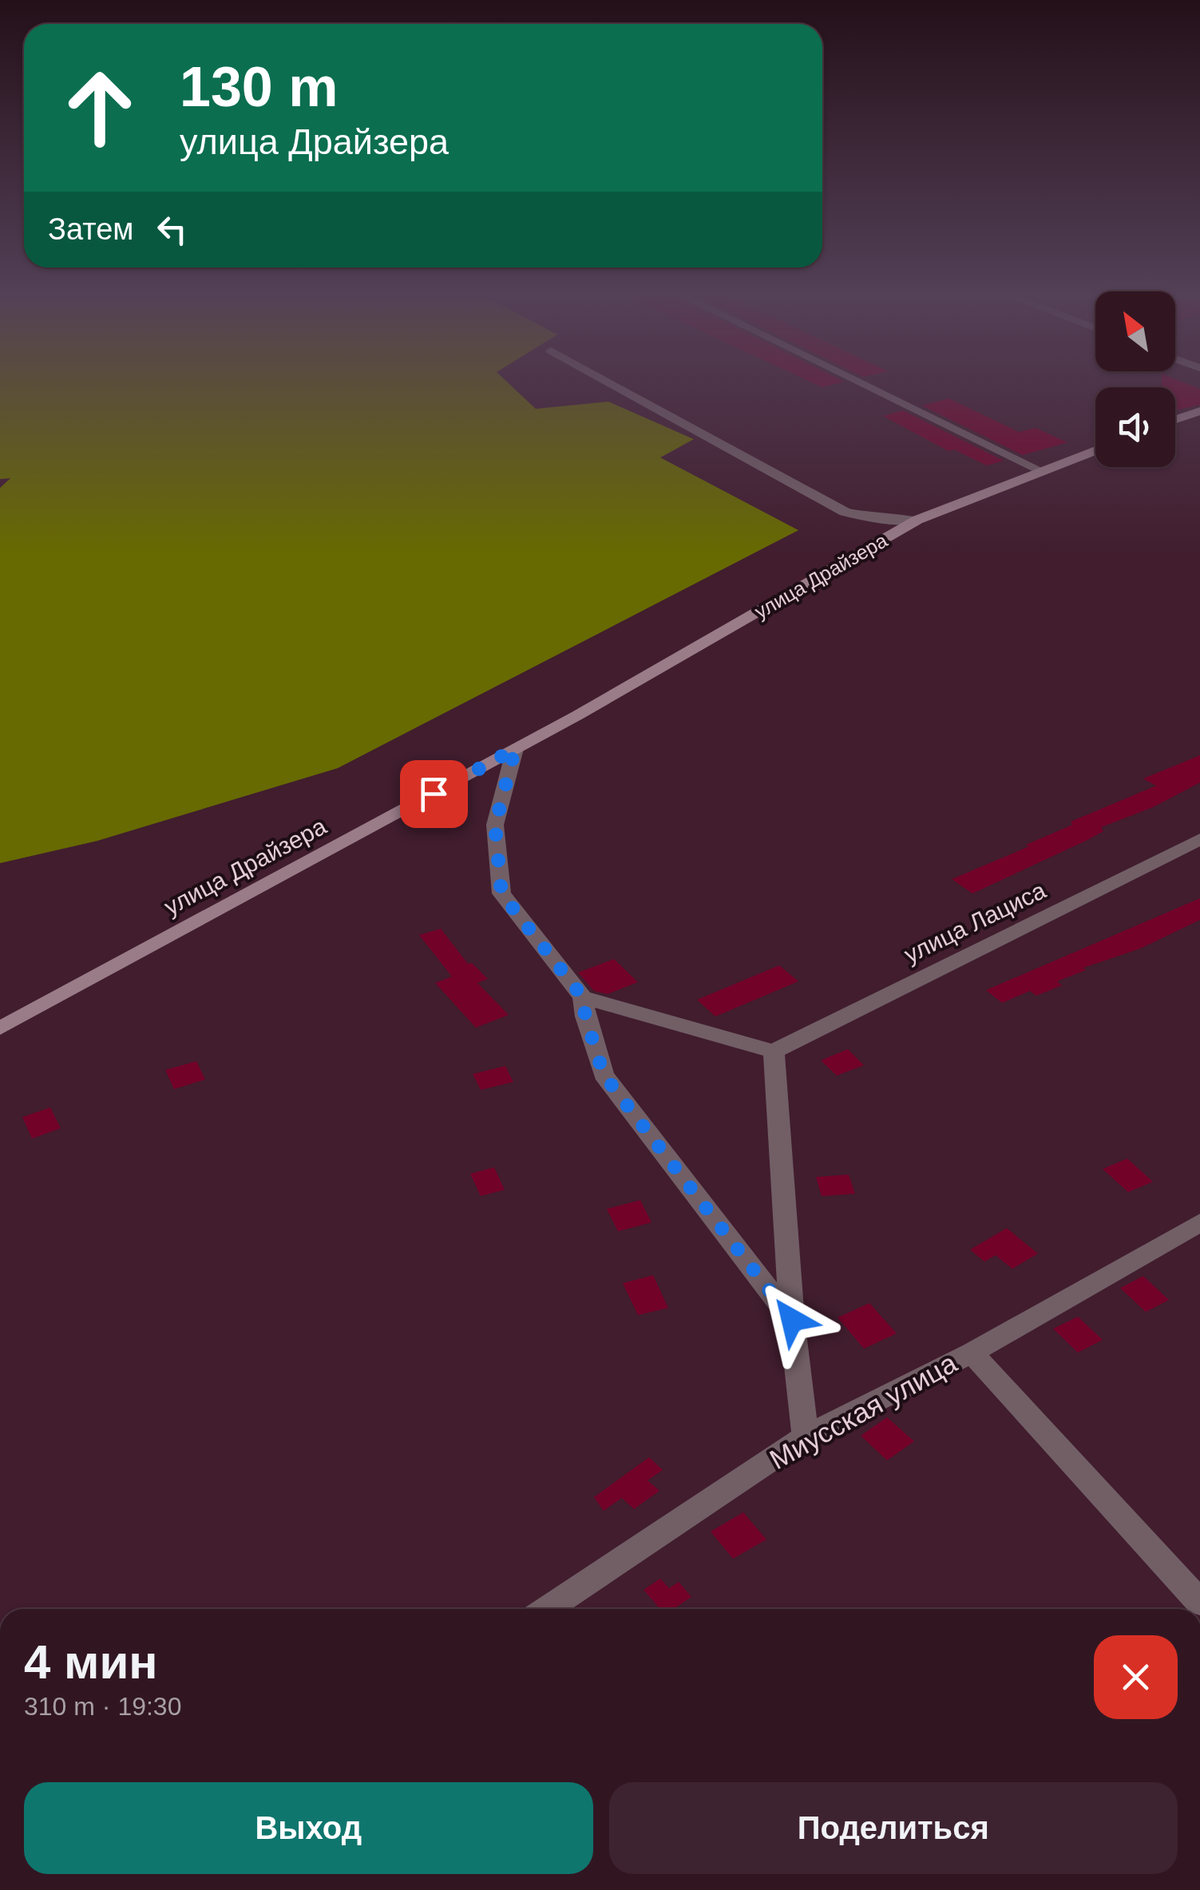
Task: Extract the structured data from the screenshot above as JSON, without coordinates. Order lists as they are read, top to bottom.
{
  "streets": {
    "street": ["улица Драйзера", "улица Лациса", "Миусская улица"]
  },
  "north": "top left",
  "page": {
    "turn": ["130 m", "улица Драйзера"],
    "then": "Затем",
    "heading": ["4 мин", "310 m · 19:30"],
    "buttons": ["Выход", "Поделиться"]
  }
}
